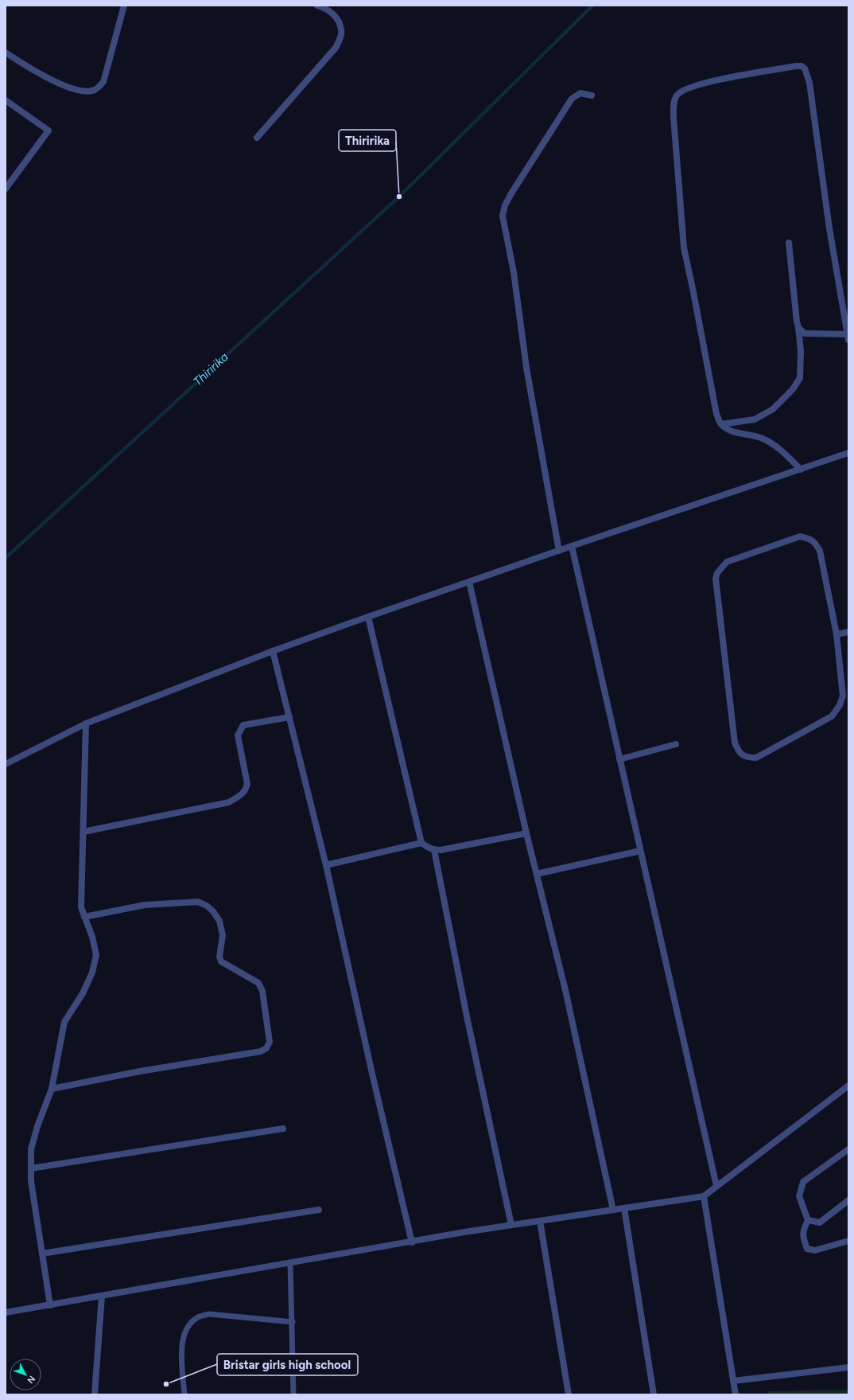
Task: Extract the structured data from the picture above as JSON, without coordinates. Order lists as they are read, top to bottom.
{
  "water": ["Thiririka"],
  "places": ["Thiririka", "Bristar girls high school"],
  "north": "bottom right"
}
